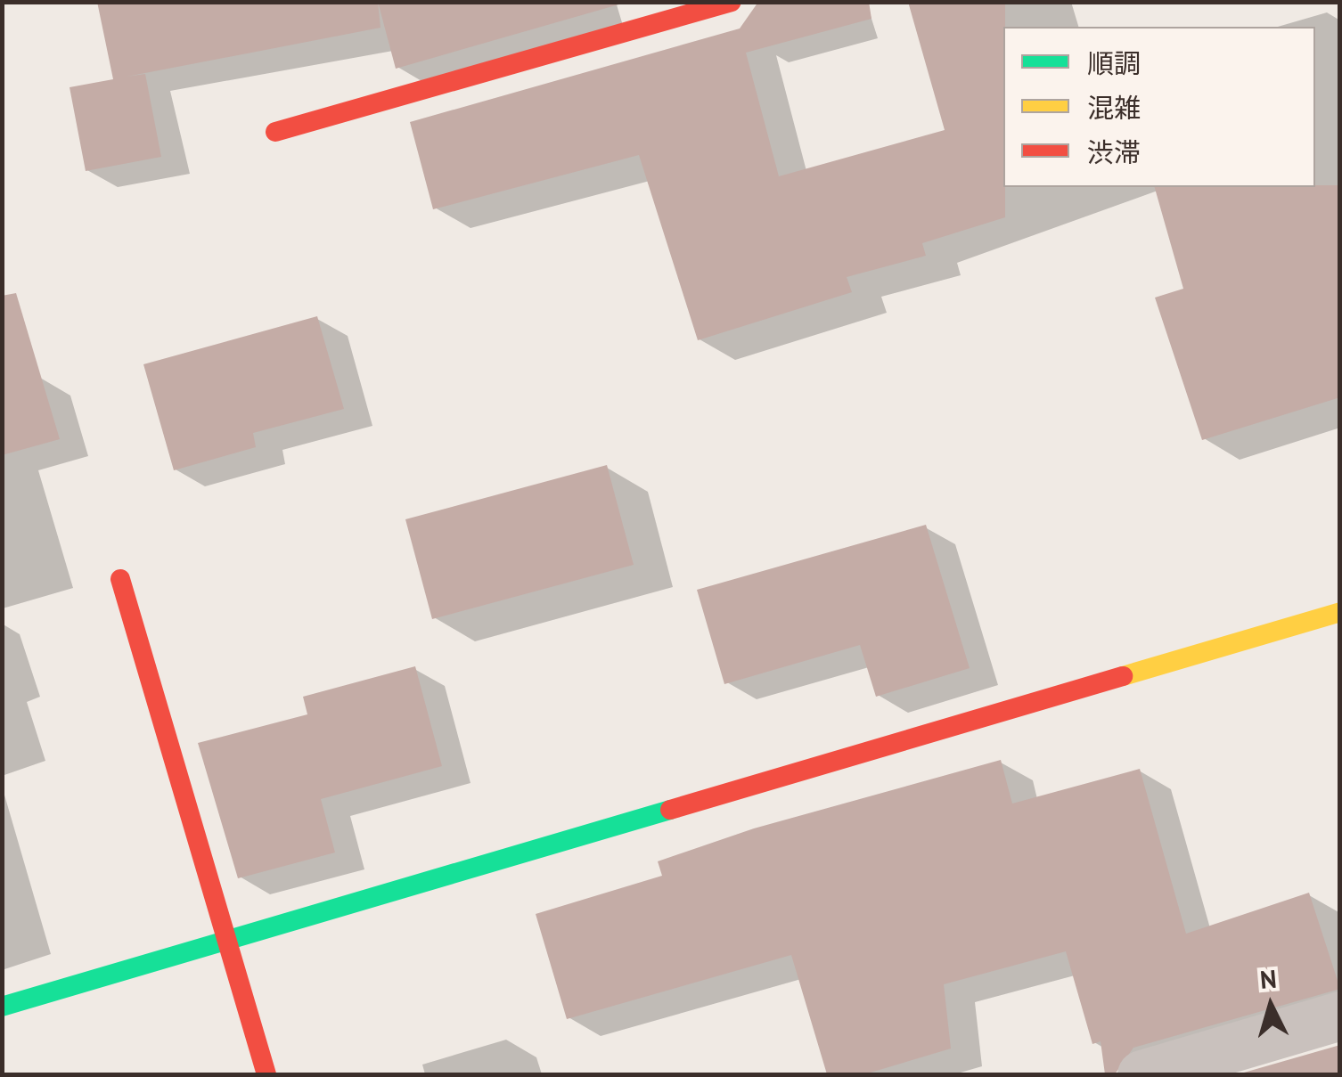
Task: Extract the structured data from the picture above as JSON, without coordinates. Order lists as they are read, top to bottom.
{
  "legend": ["順調", "混雑", "渋滞"],
  "north": "top"
}
